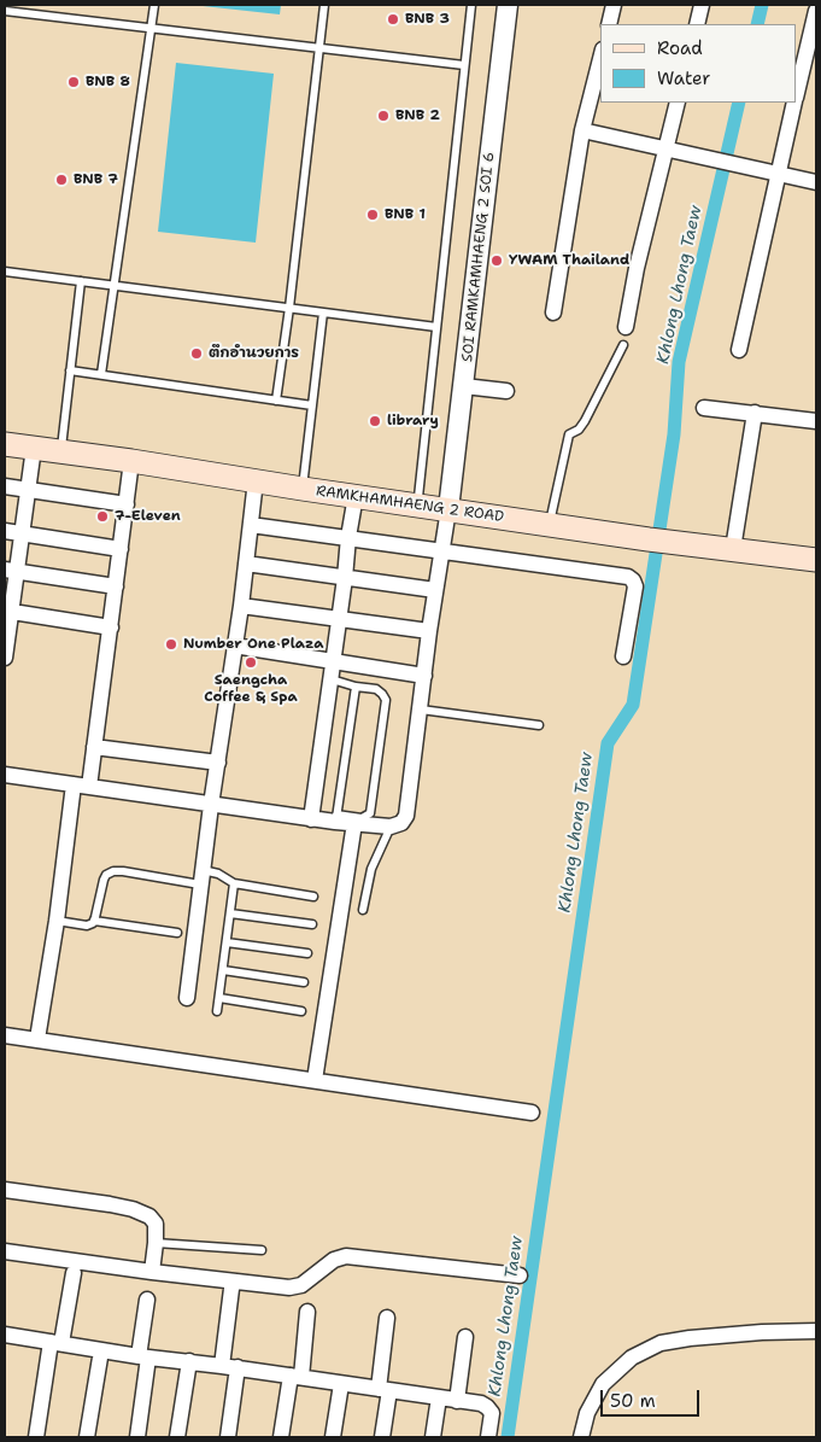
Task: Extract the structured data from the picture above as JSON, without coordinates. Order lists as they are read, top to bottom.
{
  "streets": {
    "main road": ["RAMKHAMHAENG 2 ROAD"],
    "street": ["SOI RAMKAMHAENG 2 SOI 6"]
  },
  "crossings": [
    ["SOI RAMKAMHAENG 2 SOI 6", "RAMKHAMHAENG 2 ROAD"]
  ],
  "water": ["Khlong Lhong Taew"],
  "places": [
    "BNB 3",
    "BNB 8",
    "BNB 2",
    "BNB 7",
    "BNB 1",
    "YWAM Thailand",
    "ตึกอำนวยการ",
    "library",
    "7-Eleven",
    "Number One Plaza",
    "Saengcha Coffee & Spa"
  ],
  "legend": ["Road", "Water"],
  "scale_bar": "50 m"
}
